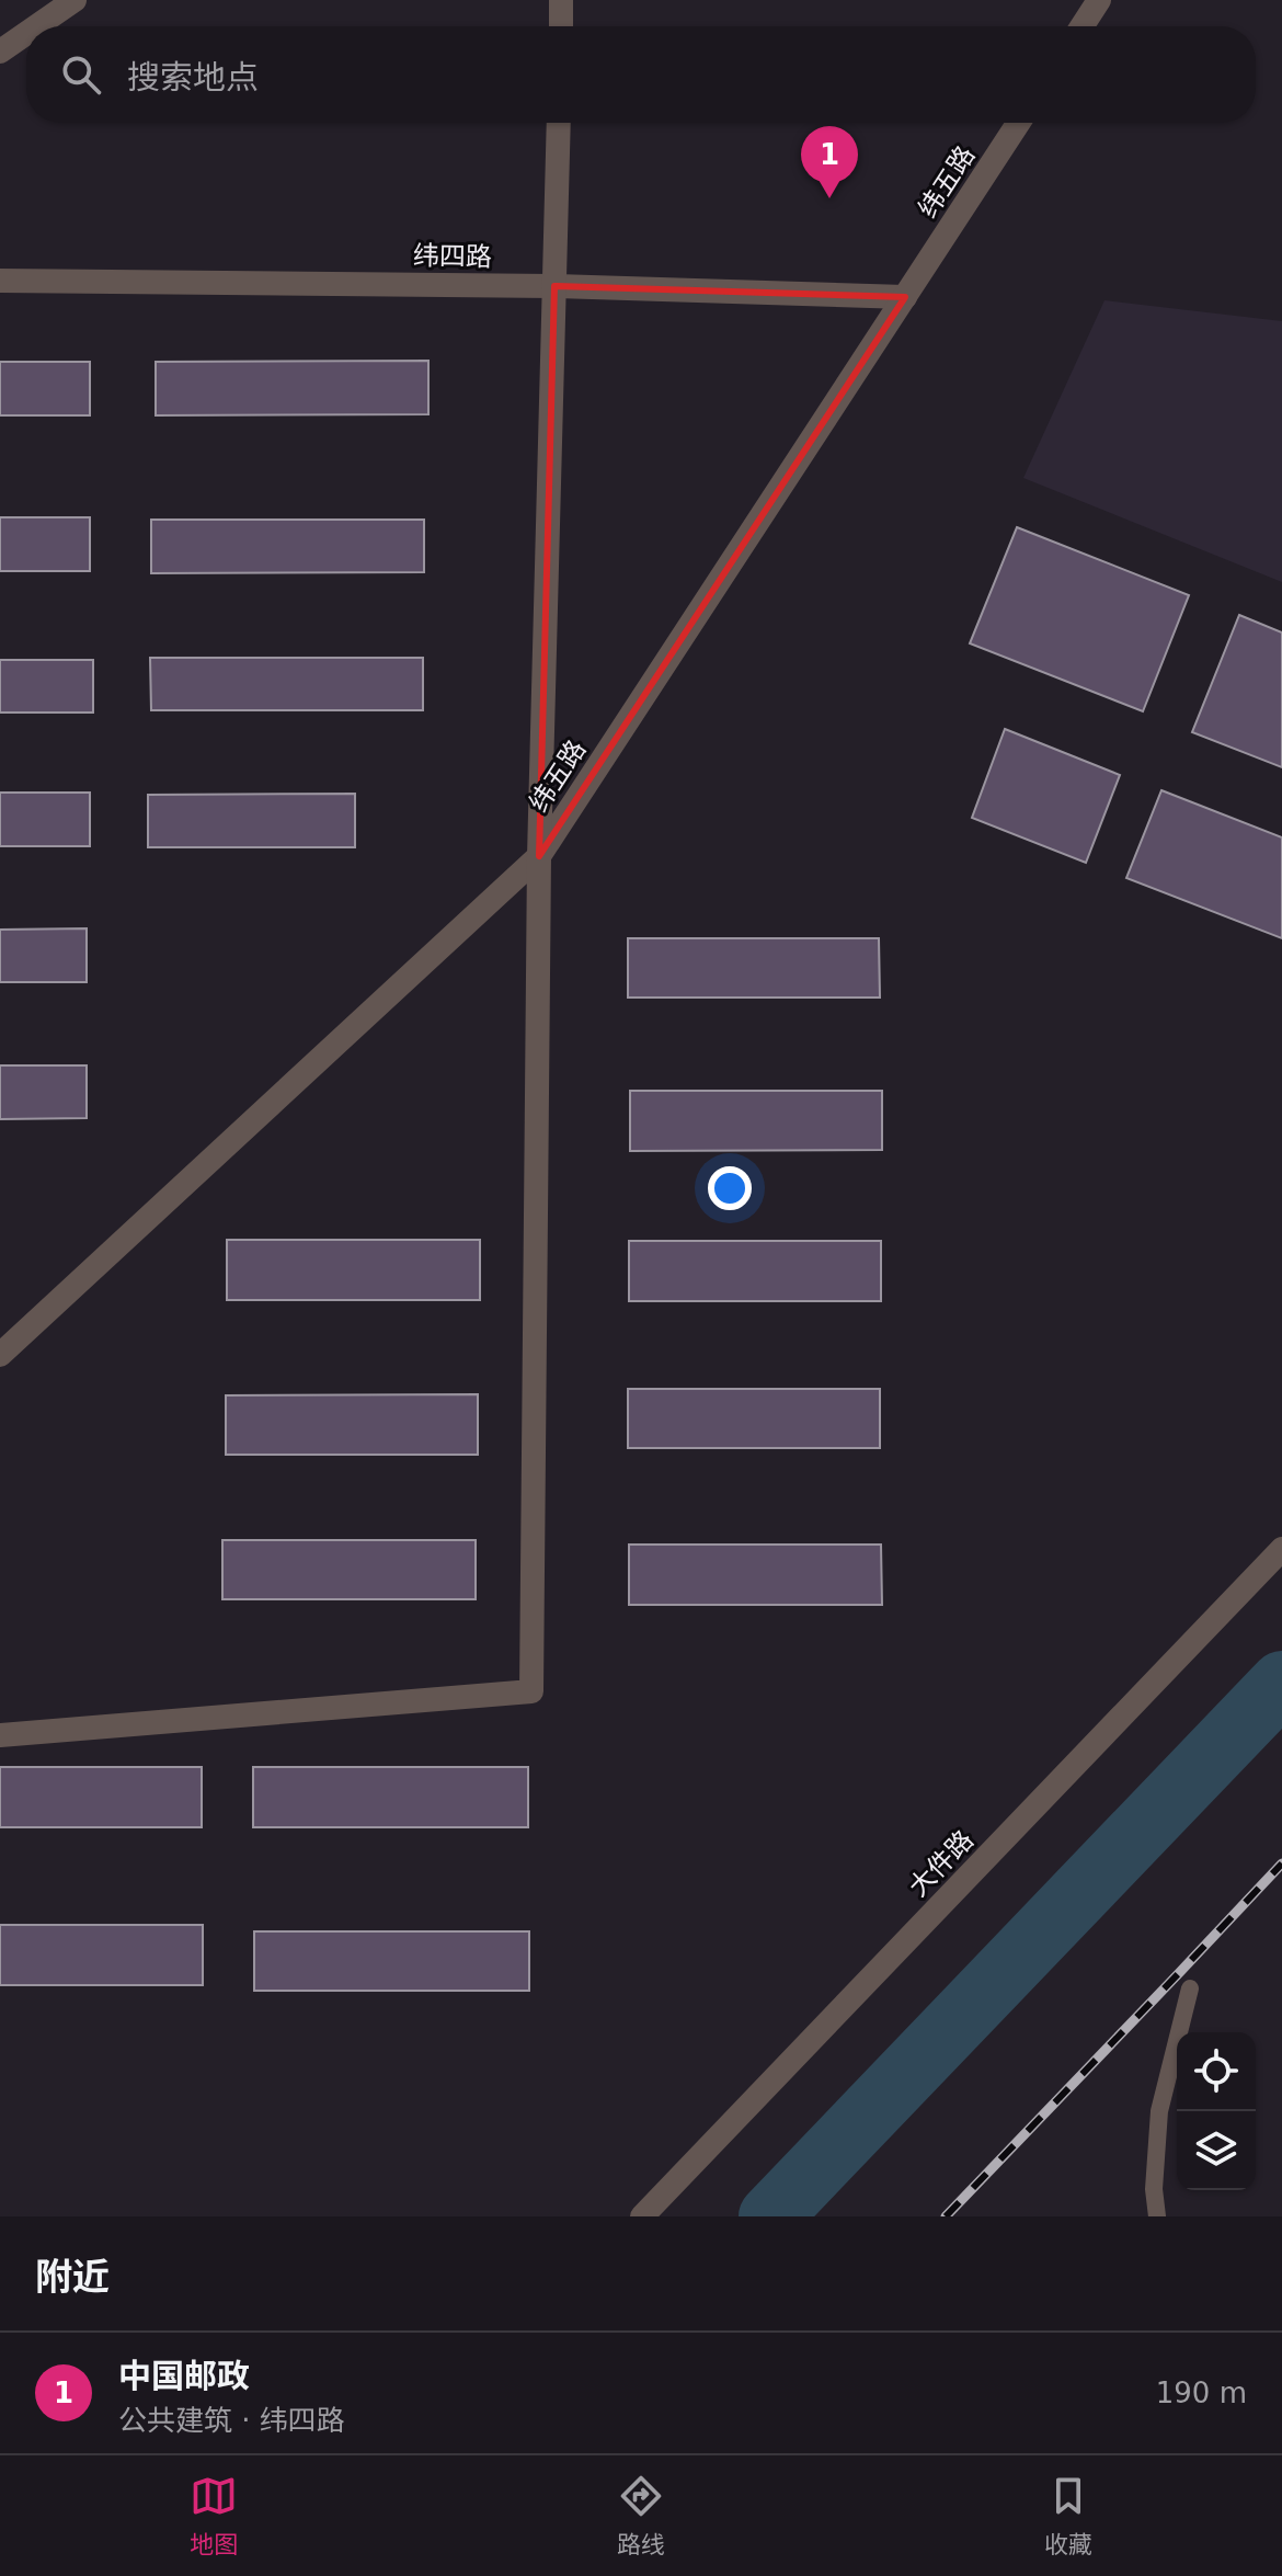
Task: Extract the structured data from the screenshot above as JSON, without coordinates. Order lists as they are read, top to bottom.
{
  "streets": {
    "street": ["纬五路", "纬四路", "大件路"]
  },
  "crossings": [
    ["纬五路", "纬四路"]
  ],
  "page": {
    "search": "搜索地点",
    "pins": "1",
    "heading": "附近",
    "list": [
      {
        "mark": "1",
        "name": "中国邮政",
        "note": "公共建筑 · 纬四路",
        "value": "190 m"
      }
    ],
    "nav": ["地图", "路线", "收藏"]
  }
}
